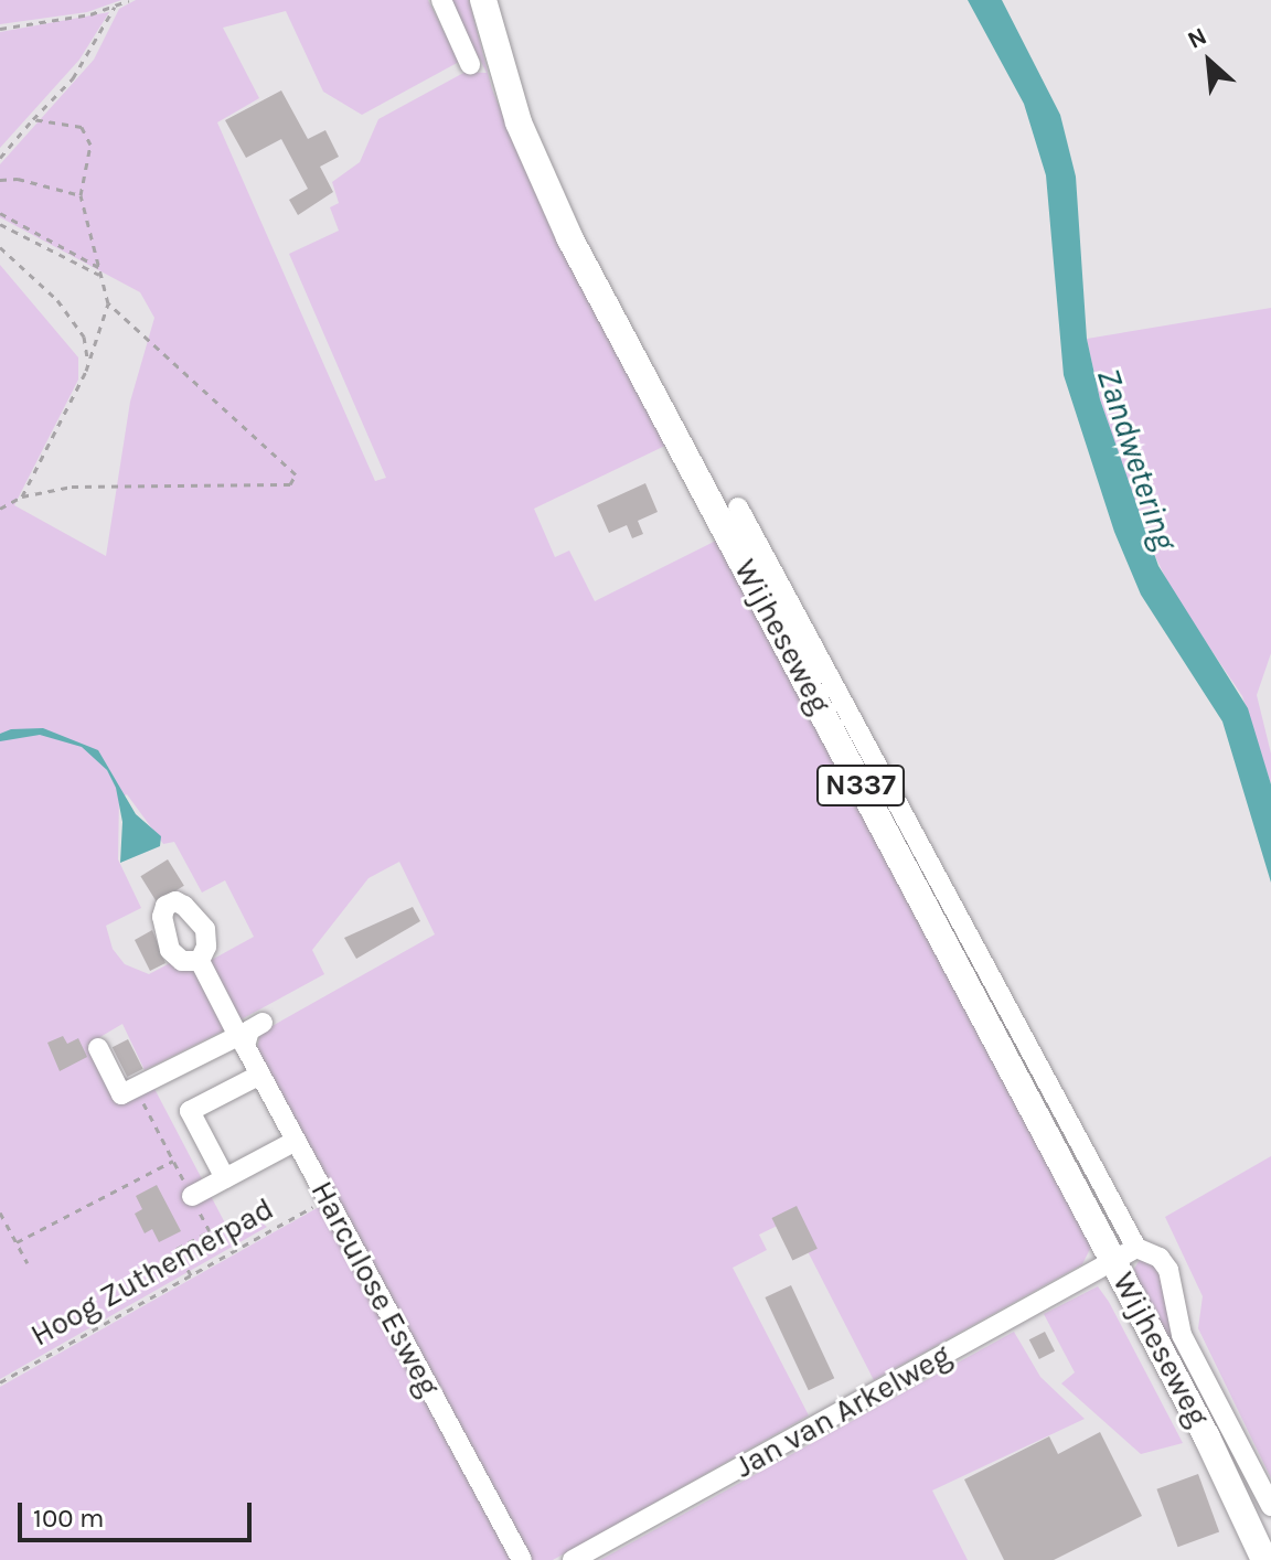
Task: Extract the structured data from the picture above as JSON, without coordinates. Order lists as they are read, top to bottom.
{
  "streets": {
    "main road": ["Wijheseweg", "N337"],
    "street": ["Harculose Esweg", "Jan van Arkelweg"],
    "path": ["Hoog Zuthemerpad"]
  },
  "crossings": [
    ["Wijheseweg", "Jan van Arkelweg"],
    ["Hoog Zuthemerpad", "Harculose Esweg"]
  ],
  "water": ["Zandwetering"],
  "scale_bar": "100 m",
  "north": "top left"
}
